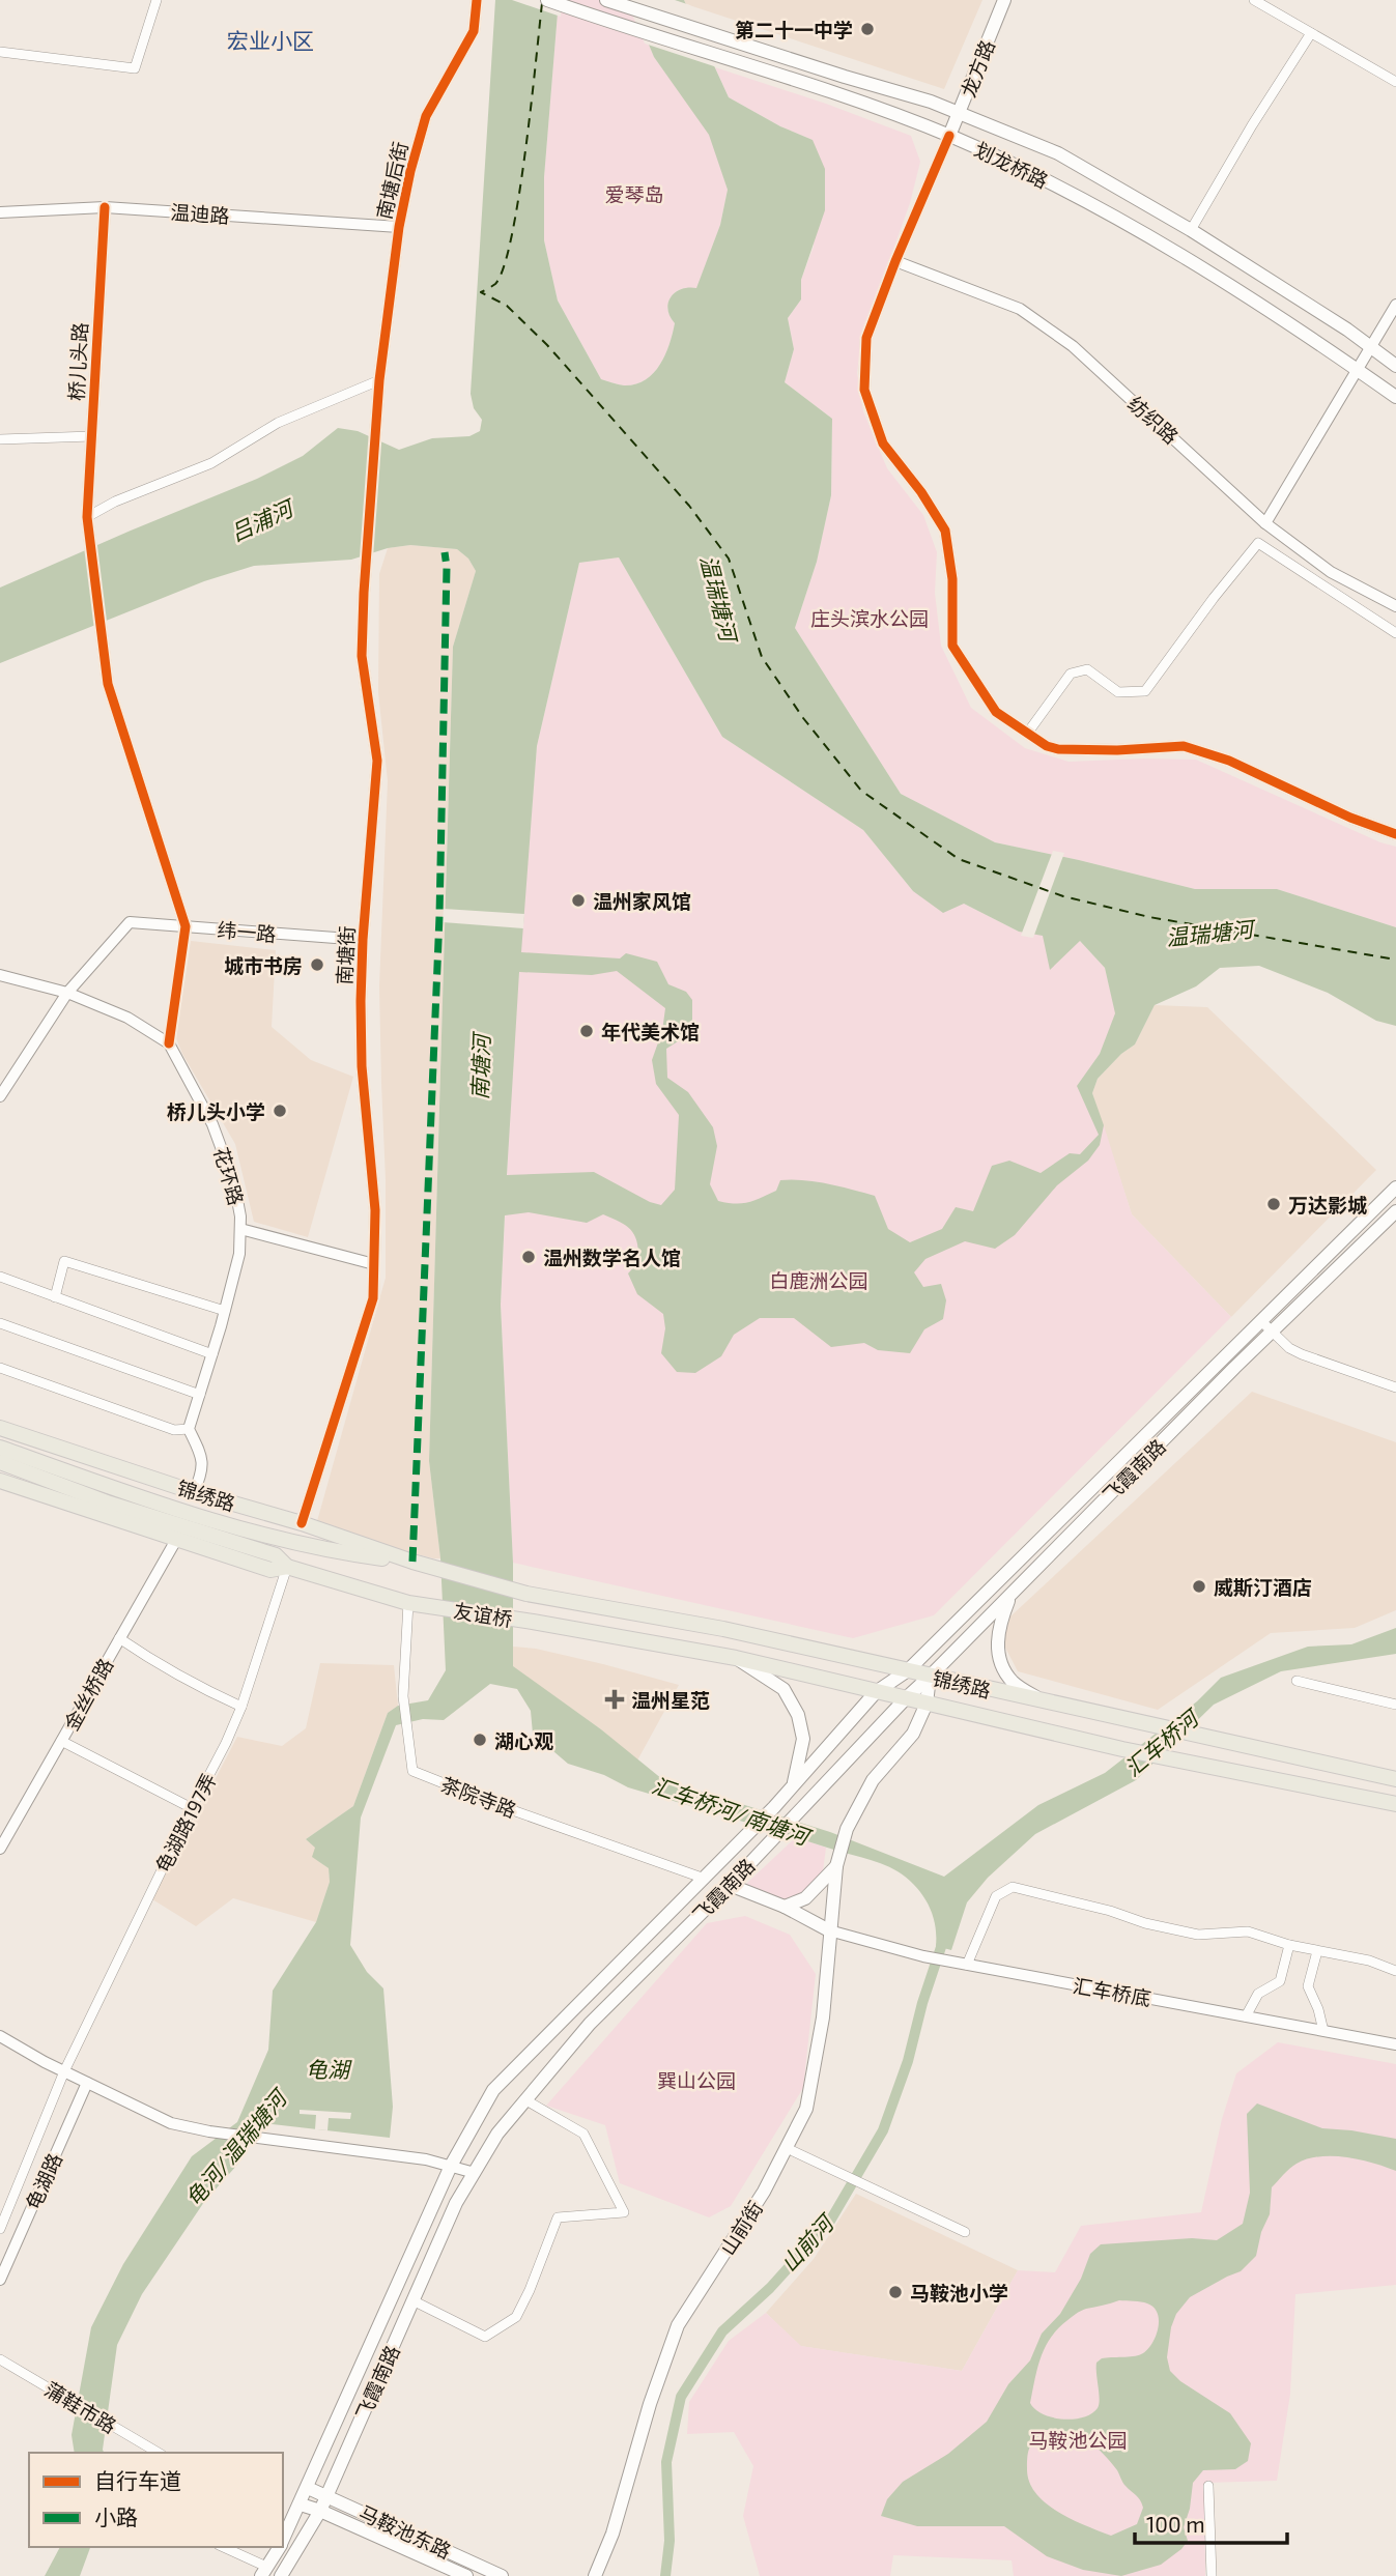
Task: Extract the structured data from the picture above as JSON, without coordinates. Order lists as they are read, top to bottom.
{
  "streets": {
    "main road": [
      "龙方路",
      "划龙桥路",
      "飞霞南路",
      "锦绣路",
      "友谊桥",
      "山前街",
      "马鞍池东路"
    ],
    "street": [
      "南塘后街",
      "温迪路",
      "桥儿头路",
      "纺织路",
      "纬一路",
      "南塘街",
      "花环路",
      "金丝桥路",
      "茶院寺路",
      "龟湖路197弄",
      "汇车桥底",
      "龟湖路",
      "蒲鞋市路"
    ]
  },
  "crossings": [
    ["龙方路", "划龙桥路"],
    ["南塘后街", "温迪路"],
    ["南塘后街", "南塘街"],
    ["温迪路", "桥儿头路"],
    ["桥儿头路", "纬一路"],
    ["纬一路", "南塘街"],
    ["纬一路", "花环路"],
    ["南塘街", "锦绣路"],
    ["飞霞南路", "锦绣路"],
    ["飞霞南路", "茶院寺路"],
    ["飞霞南路", "山前街"],
    ["飞霞南路", "马鞍池东路"],
    ["锦绣路", "友谊桥"],
    ["锦绣路", "金丝桥路"],
    ["锦绣路", "茶院寺路"],
    ["锦绣路", "龟湖路197弄"],
    ["锦绣路", "山前街"],
    ["汇车桥底", "山前街"]
  ],
  "districts": ["宏业小区"],
  "water": [
    "吕浦河",
    "温瑞塘河",
    "南塘河",
    "汇车桥河",
    "汇车桥河/南塘河",
    "龟湖",
    "龟河/温瑞塘河",
    "山前河"
  ],
  "parks": [
    "爱琴岛",
    "庄头滨水公园",
    "白鹿洲公园",
    "巽山公园",
    "马鞍池公园"
  ],
  "places": {
    "other": [
      "第二十一中学",
      "温州家风馆",
      "城市书房",
      "年代美术馆",
      "桥儿头小学",
      "万达影城",
      "温州数学名人馆",
      "威斯汀酒店",
      "湖心观",
      "马鞍池小学"
    ],
    "health": ["温州星范"]
  },
  "legend": ["自行车道", "小路"],
  "scale_bar": "100 m"
}
